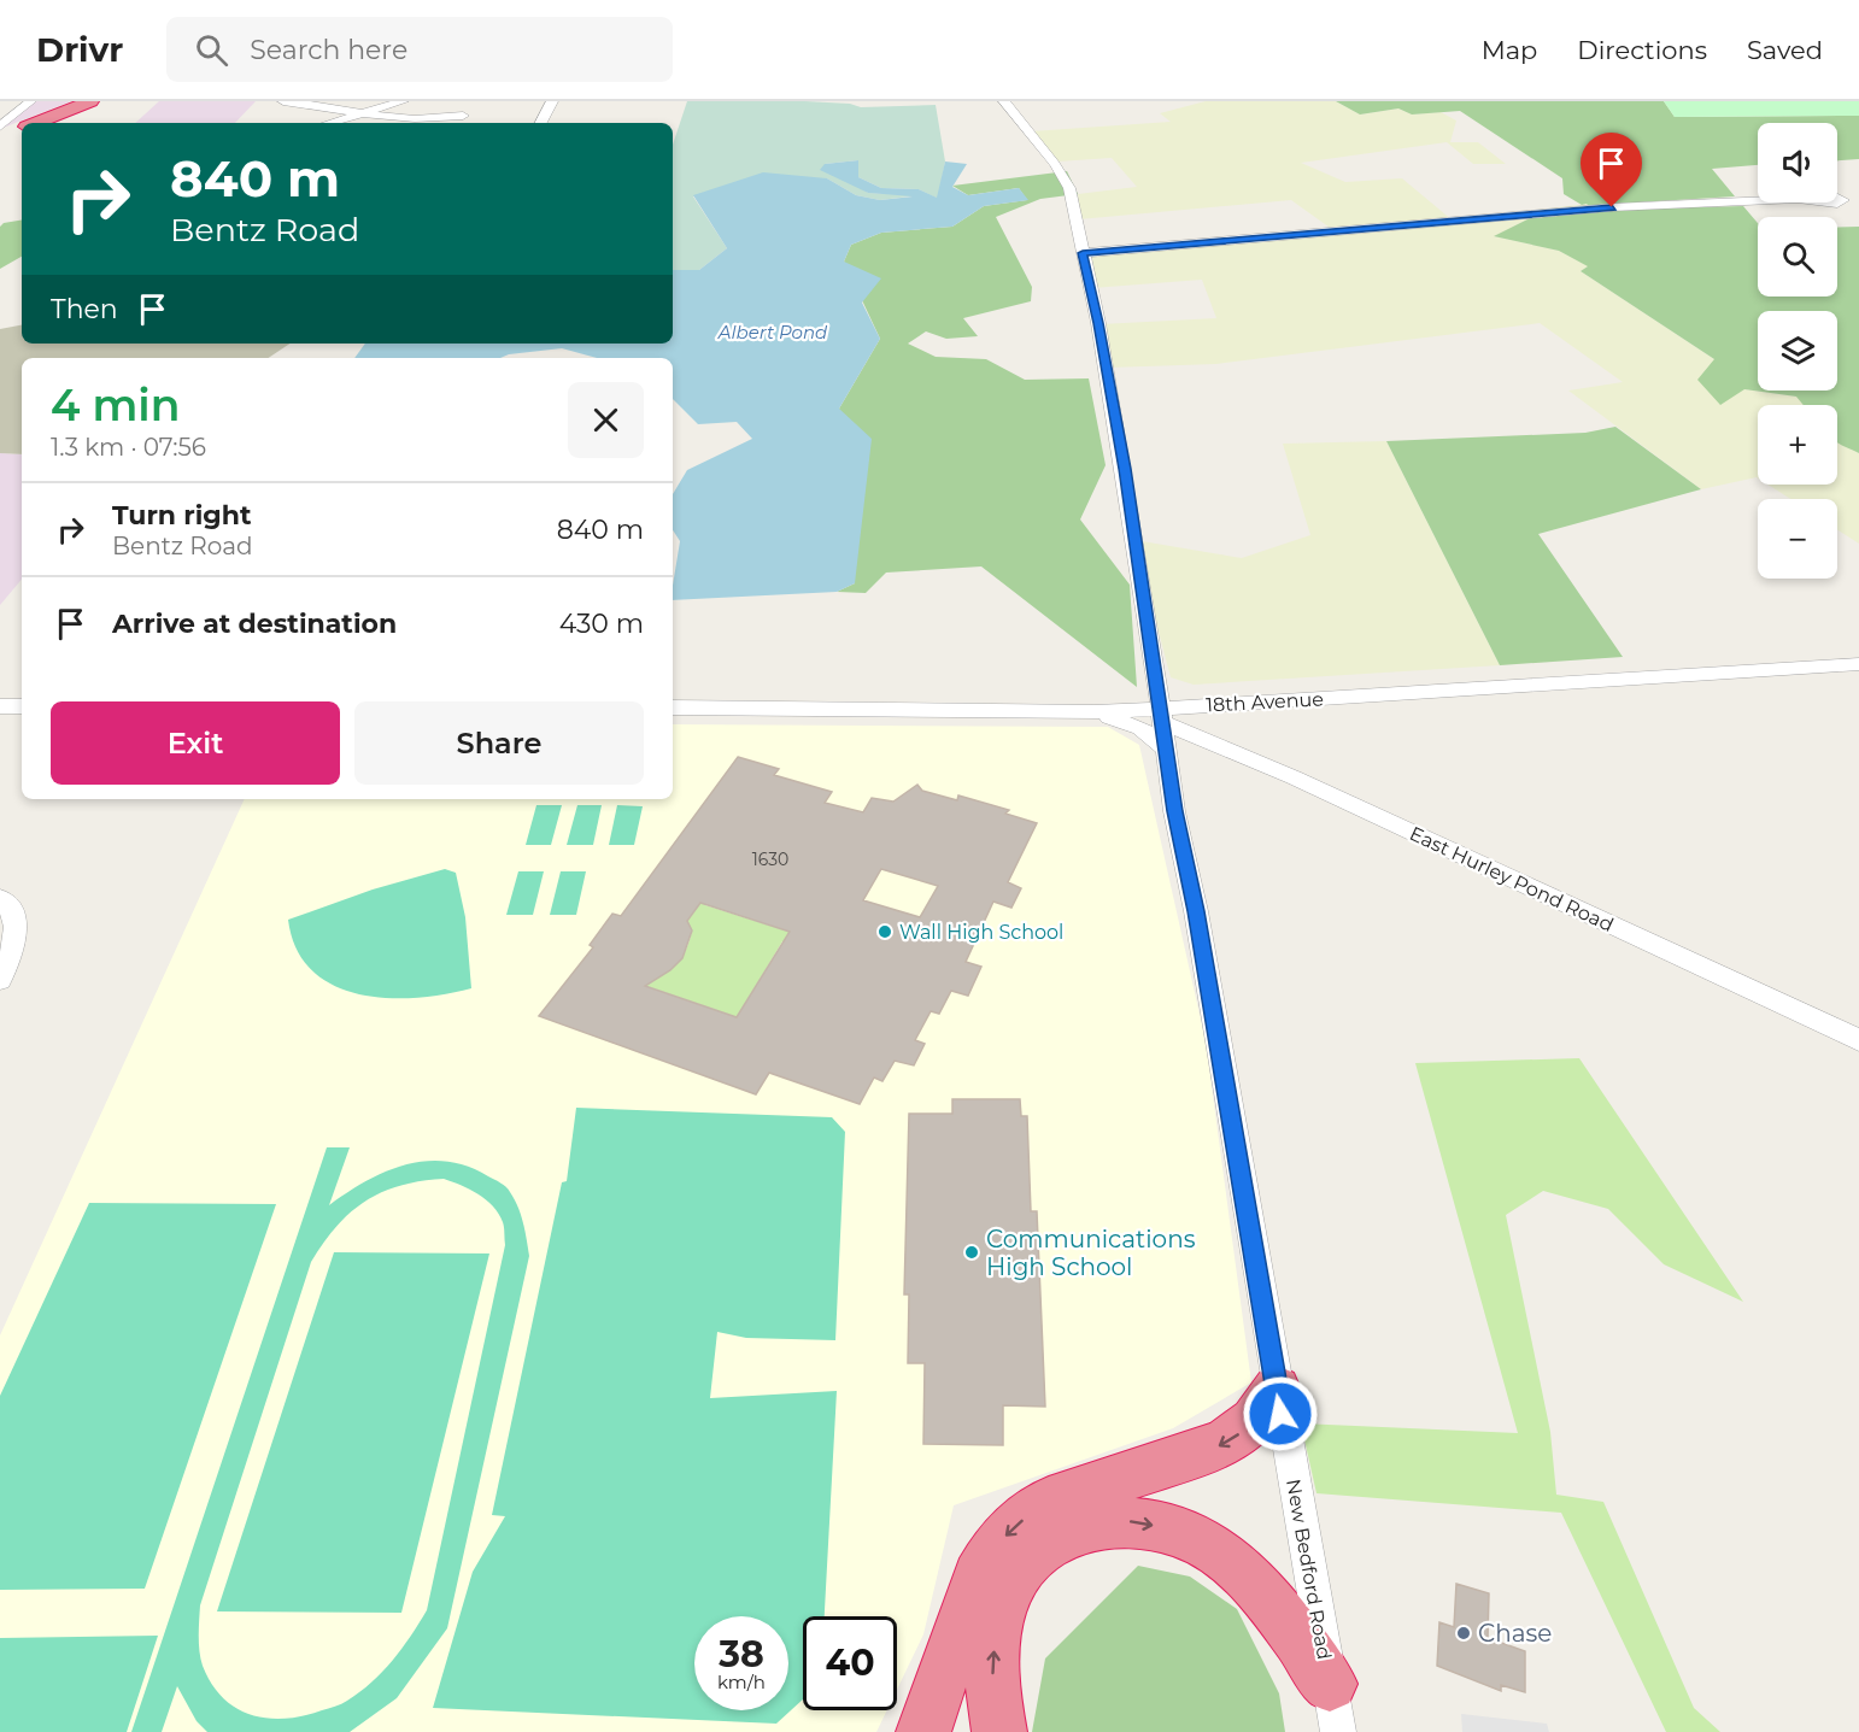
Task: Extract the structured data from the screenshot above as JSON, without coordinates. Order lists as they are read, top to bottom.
{
  "streets": {
    "street": ["18th Avenue", "East Hurley Pond Road", "New Bedford Road"]
  },
  "crossings": [
    ["18th Avenue", "East Hurley Pond Road"],
    ["18th Avenue", "New Bedford Road"],
    ["East Hurley Pond Road", "New Bedford Road"]
  ],
  "water": ["Albert Pond"],
  "places": ["Wall High School", "Communications High School", "Chase"],
  "house_numbers": ["1630"],
  "page": {
    "header": "Drivr",
    "search": "Search here",
    "nav": ["Map", "Directions", "Saved"],
    "map_buttons": ["+", "−"],
    "turn": ["840 m", "Bentz Road"],
    "then": "Then",
    "heading": ["4 min", "1.3 km · 07:56"],
    "list": [
      {
        "name": "Turn right",
        "note": "Bentz Road",
        "value": "840 m"
      },
      {
        "name": "Arrive at destination",
        "value": "430 m"
      }
    ],
    "buttons": ["Exit", "Share"],
    "speed": "38 km/h",
    "limit": "40"
  }
}
